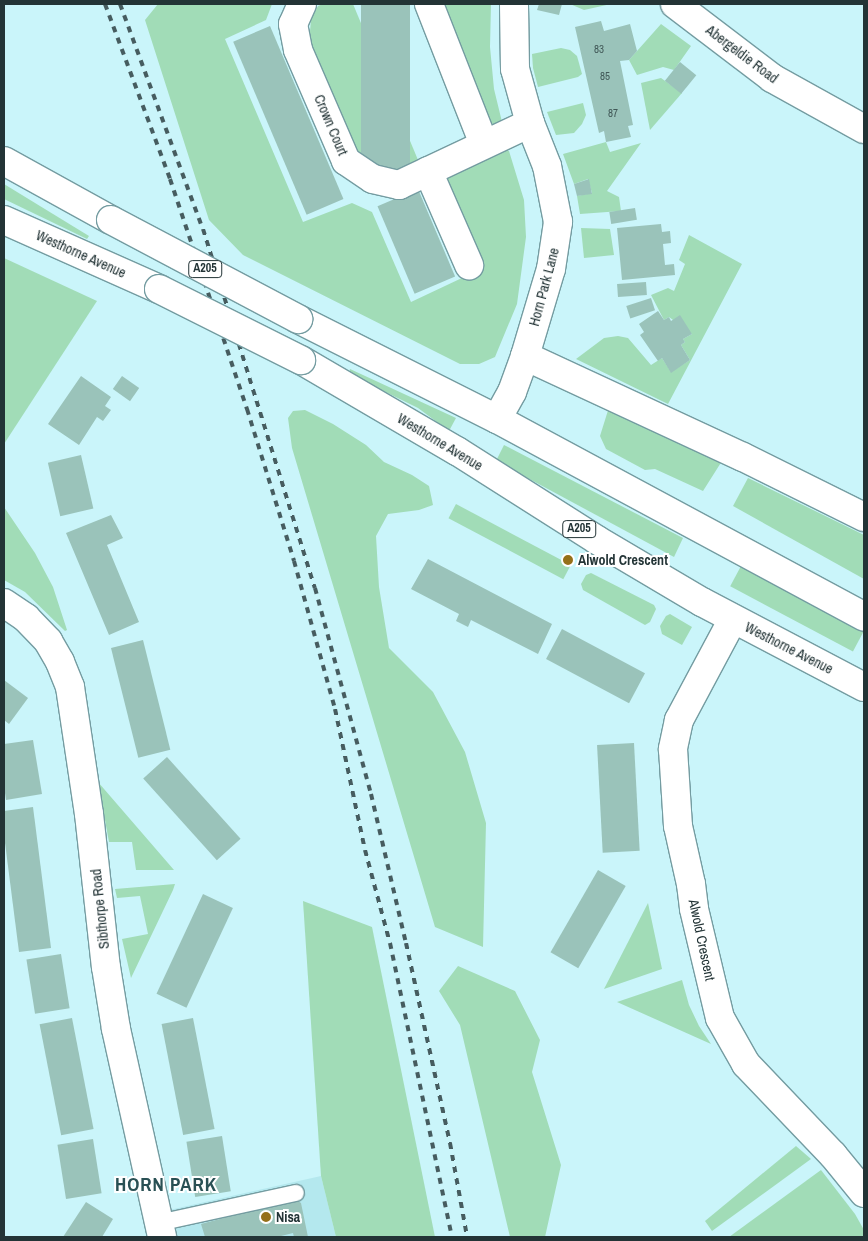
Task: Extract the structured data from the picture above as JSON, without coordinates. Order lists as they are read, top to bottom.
{
  "streets": {
    "main road": [
      "Abergeldie Road",
      "Crown Court",
      "Westhorne Avenue",
      "A205",
      "Horn Park Lane",
      "Sibthorpe Road",
      "Alwold Crescent"
    ]
  },
  "crossings": [
    ["Crown Court", "Horn Park Lane"],
    ["Westhorne Avenue", "Alwold Crescent"],
    ["A205", "Horn Park Lane"]
  ],
  "districts": ["HORN PARK"],
  "places": ["Alwold Crescent", "Nisa"],
  "house_numbers": ["83", "85", "87"]
}
